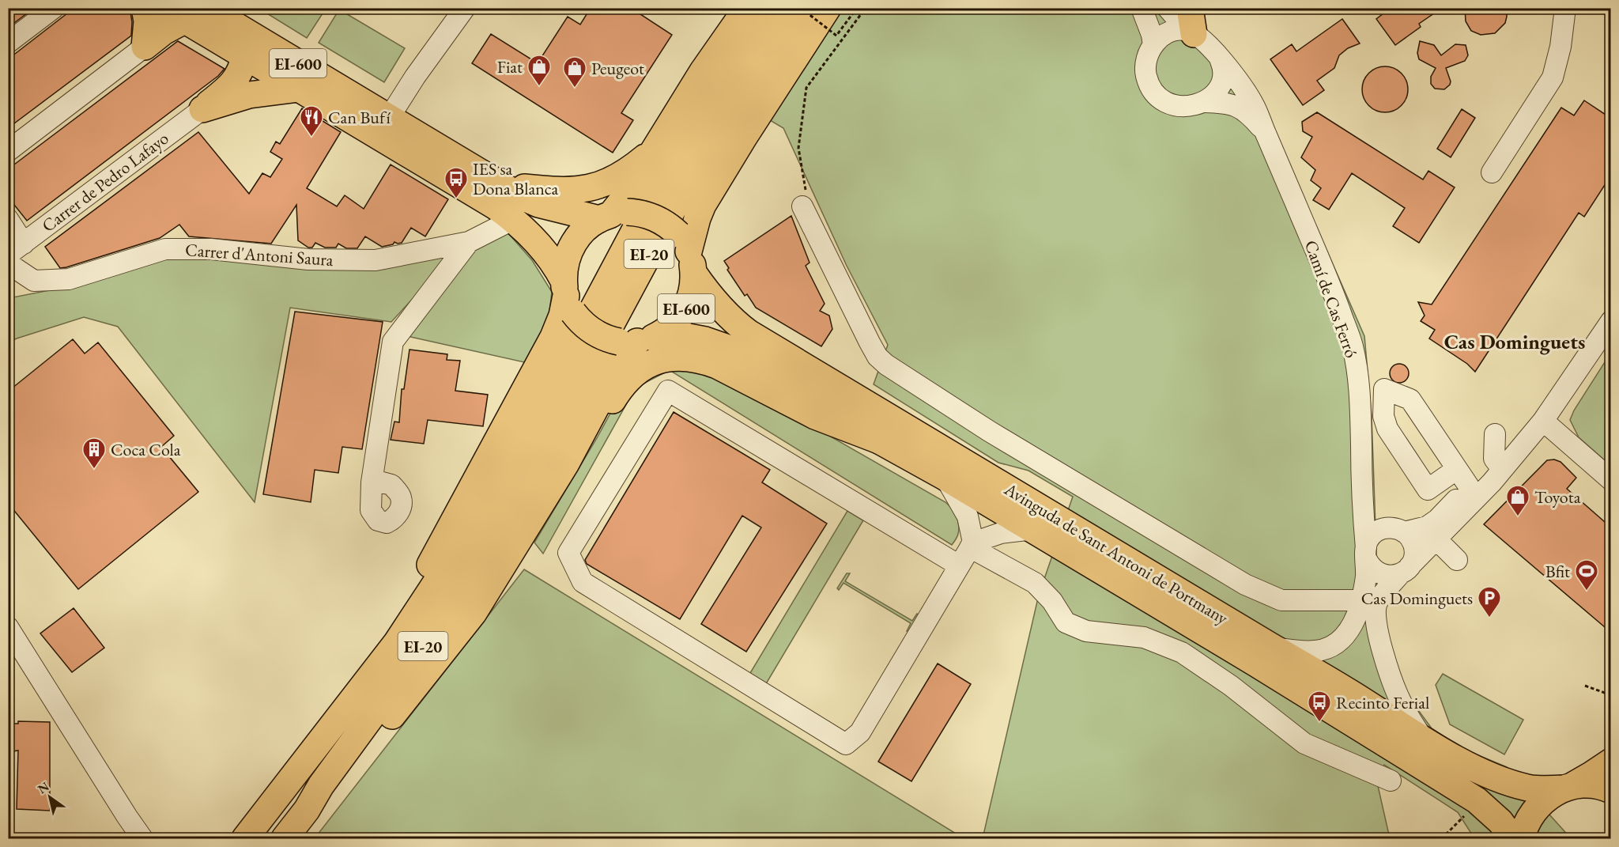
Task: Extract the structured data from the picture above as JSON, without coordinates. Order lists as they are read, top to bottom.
{
  "streets": {
    "main road": ["EI-600", "EI-20", "Avinguda de Sant Antoni de Portmany"],
    "street": ["Carrer de Pedro Lafayo", "Carrer d'Antoni Saura", "Camí de Cas Ferró"]
  },
  "crossings": [
    ["EI-600", "Carrer d'Antoni Saura"],
    ["EI-600", "Avinguda de Sant Antoni de Portmany"],
    ["Camí de Cas Ferró", "Avinguda de Sant Antoni de Portmany"]
  ],
  "districts": ["Cas Dominguets"],
  "places": {
    "shop": ["Fiat", "Peugeot", "Toyota"],
    "restaurant": ["Can Bufí"],
    "bus stop": ["IES sa Dona Blanca", "Recinto Ferial"],
    "building": ["Coca Cola"],
    "sports": ["Bfit"],
    "parking": ["Cas Dominguets"]
  },
  "north": "top left"
}
